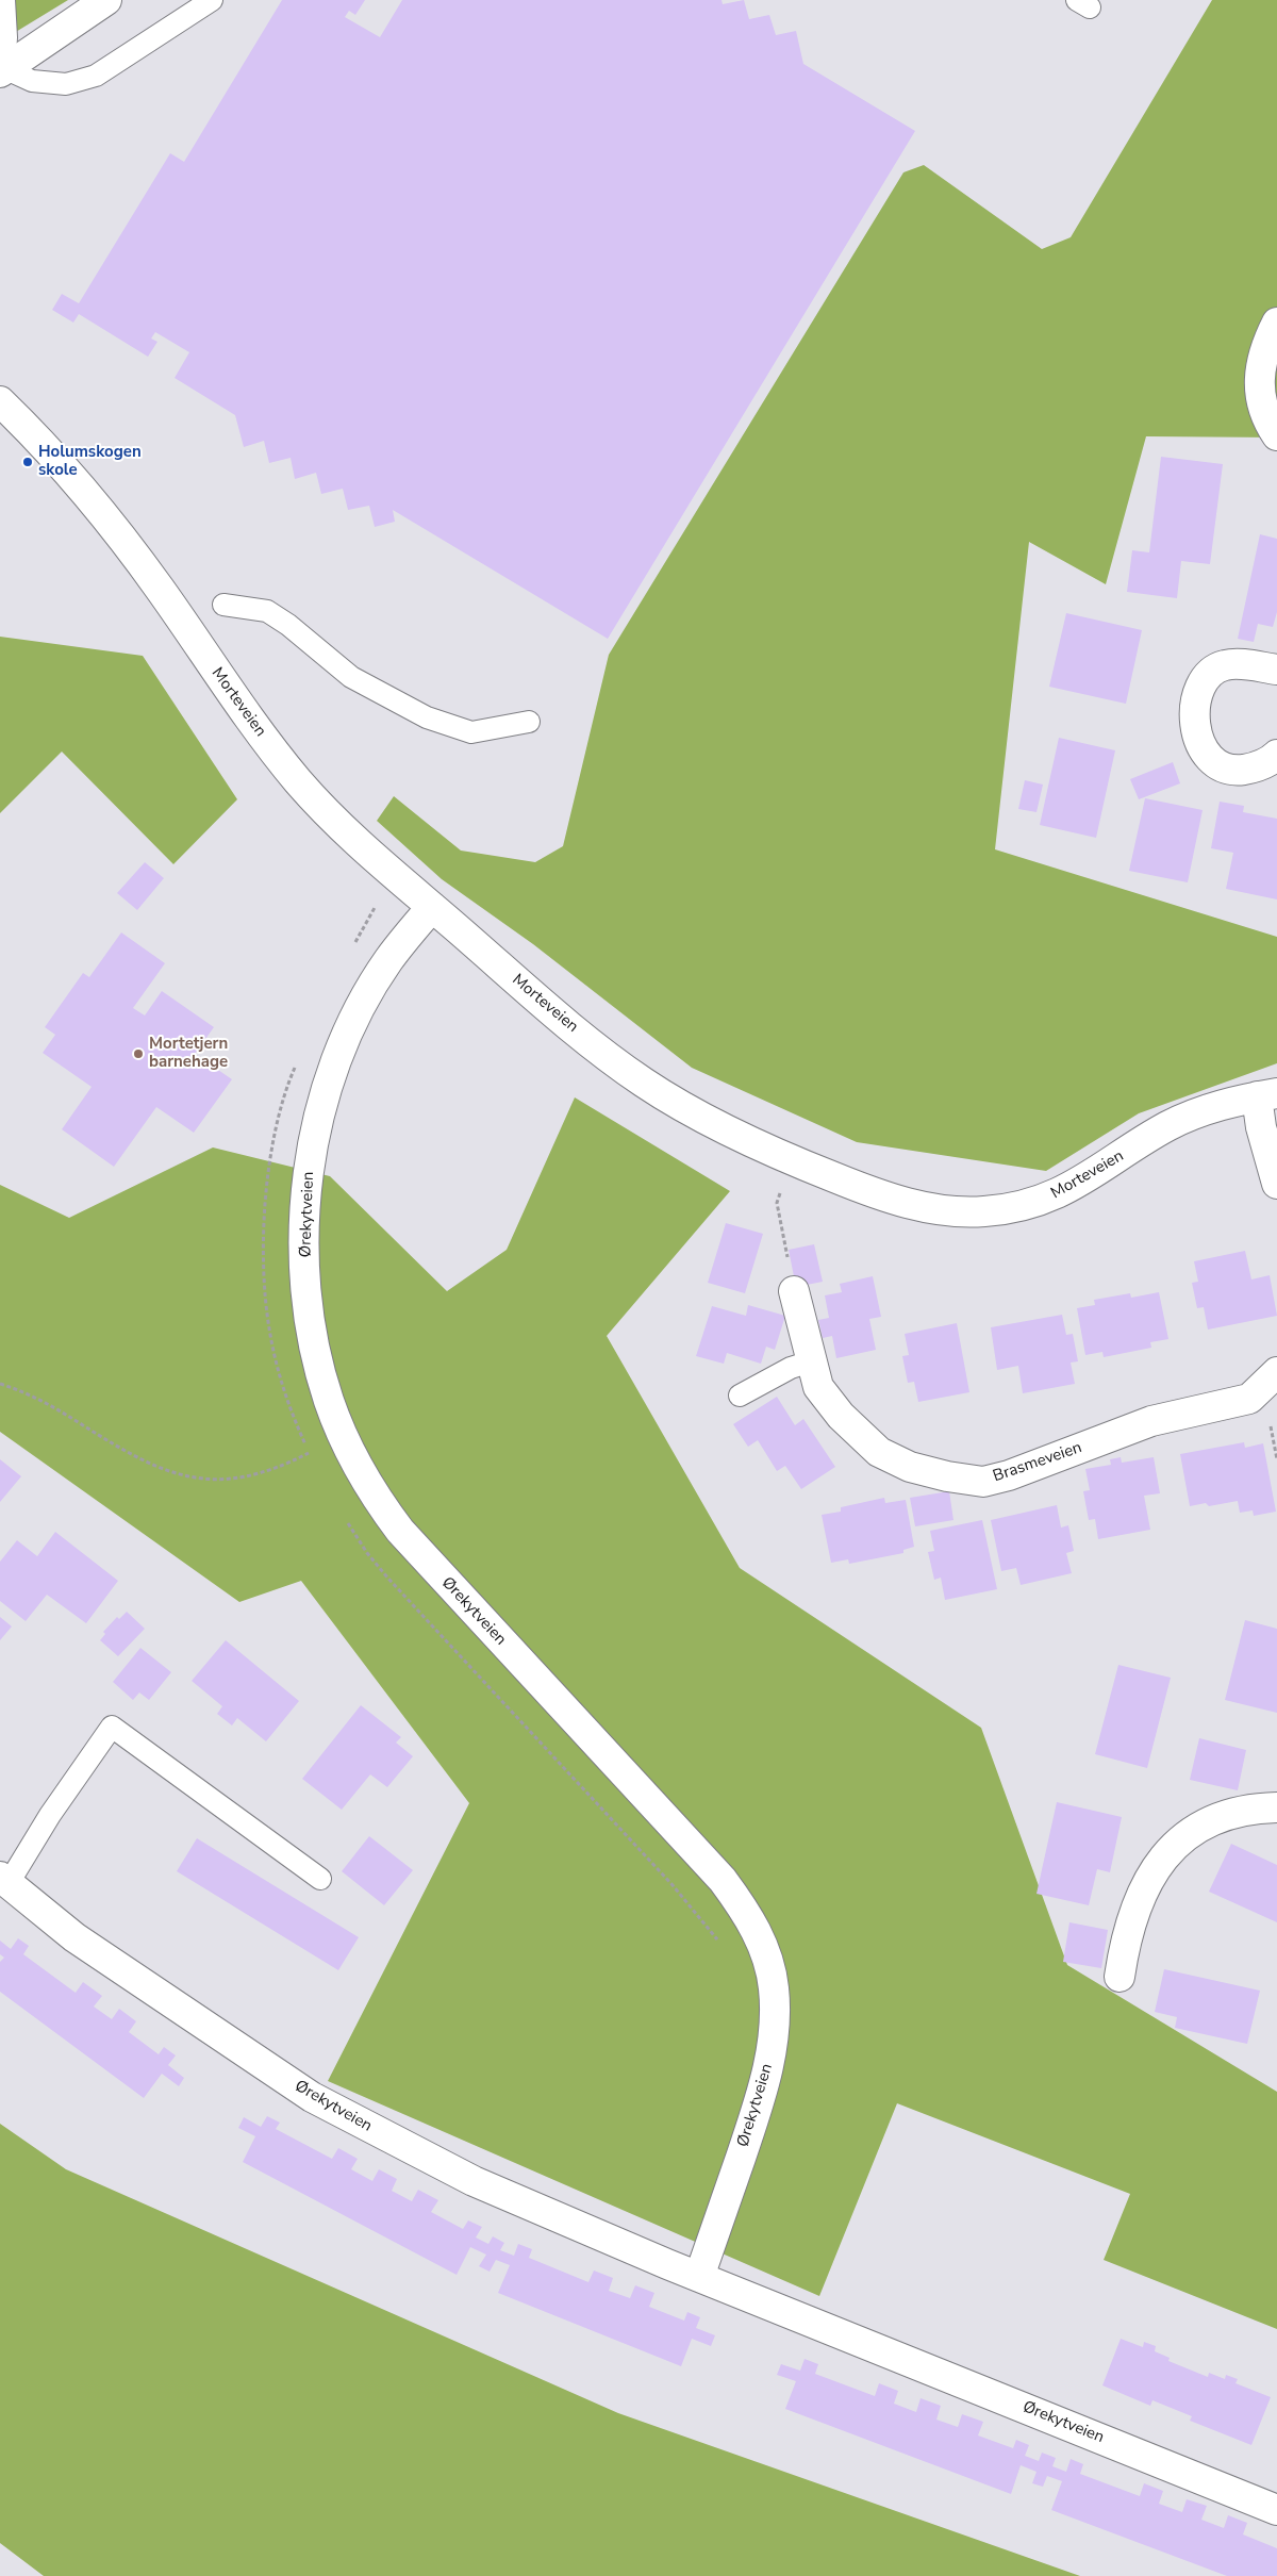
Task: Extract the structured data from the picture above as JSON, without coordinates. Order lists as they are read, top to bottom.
{
  "streets": {
    "street": ["Morteveien", "Ørekytveien", "Brasmeveien"]
  },
  "crossings": [
    ["Morteveien", "Ørekytveien"]
  ],
  "places": ["Holumskogen skole", "Mortetjern barnehage"]
}
